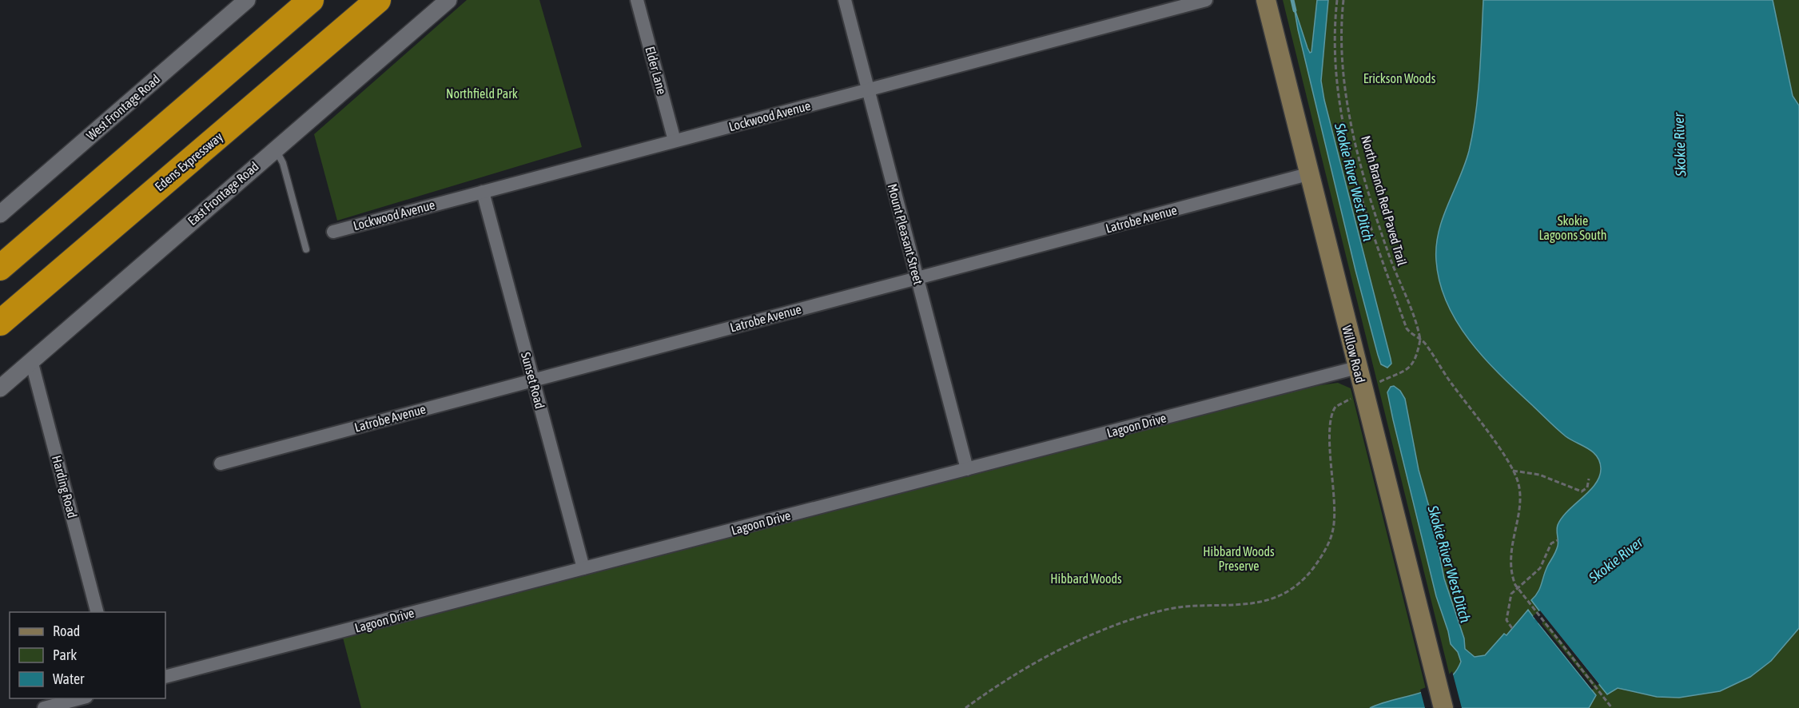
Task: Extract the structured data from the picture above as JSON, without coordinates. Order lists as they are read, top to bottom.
{
  "streets": {
    "highway": ["Edens Expressway"],
    "main road": ["Willow Road"],
    "street": [
      "Elder Lane",
      "West Frontage Road",
      "Lockwood Avenue",
      "East Frontage Road",
      "Latrobe Avenue",
      "Mount Pleasant Street",
      "Sunset Road",
      "Lagoon Drive",
      "Harding Road"
    ],
    "path": ["North Branch Red Paved Trail"]
  },
  "crossings": [
    ["Elder Lane", "Lockwood Avenue"],
    ["Lockwood Avenue", "Mount Pleasant Street"],
    ["Lockwood Avenue", "Sunset Road"],
    ["East Frontage Road", "Harding Road"],
    ["Latrobe Avenue", "Mount Pleasant Street"],
    ["Latrobe Avenue", "Willow Road"],
    ["Latrobe Avenue", "Sunset Road"],
    ["Mount Pleasant Street", "Lagoon Drive"],
    ["Willow Road", "Lagoon Drive"],
    ["Sunset Road", "Lagoon Drive"]
  ],
  "water": ["Skokie River", "Skokie River West Ditch"],
  "parks": [
    "Erickson Woods",
    "Northfield Park",
    "Skokie Lagoons South",
    "Hibbard Woods Preserve",
    "Hibbard Woods"
  ],
  "legend": ["Road", "Park", "Water"]
}
